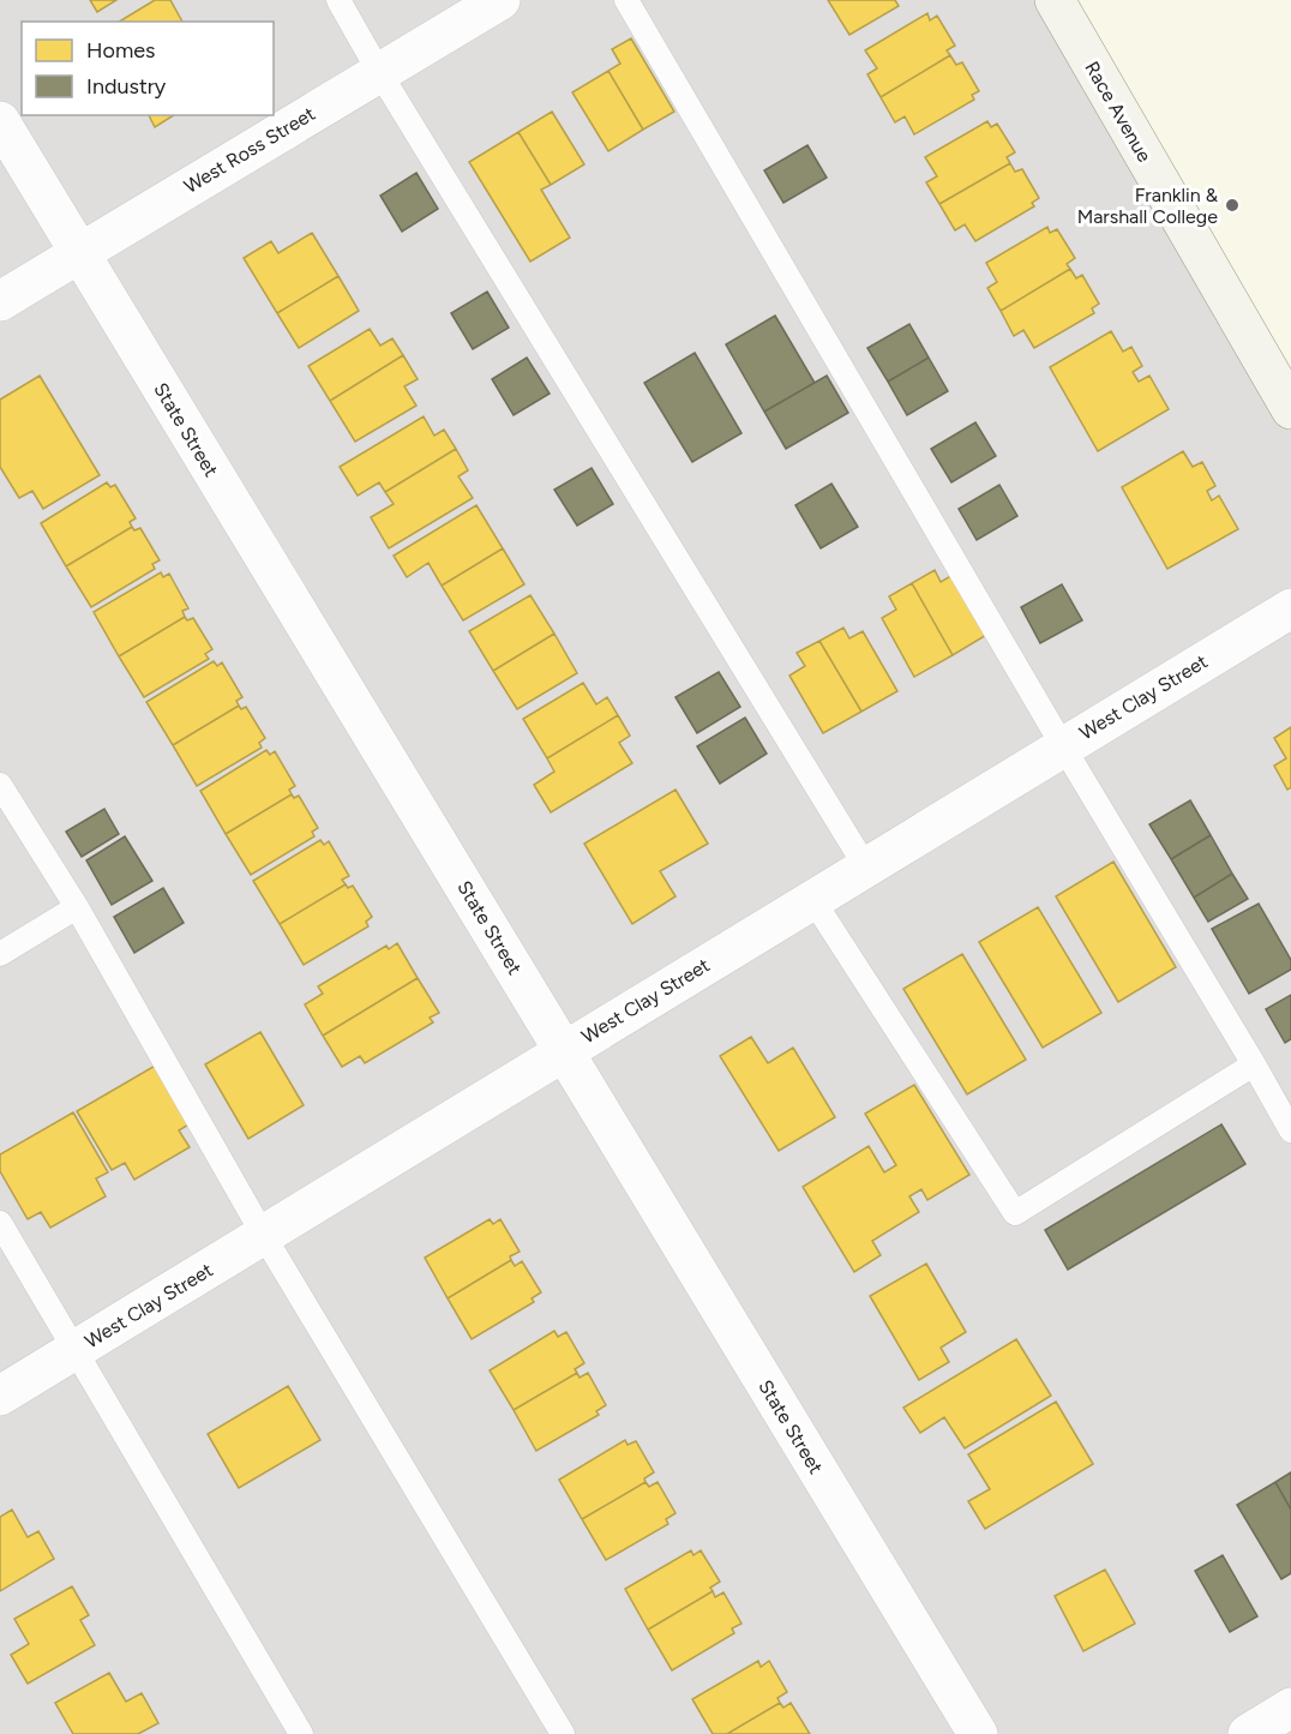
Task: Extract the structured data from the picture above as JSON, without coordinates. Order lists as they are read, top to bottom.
{
  "streets": {
    "main road": ["Race Avenue"],
    "street": ["West Ross Street", "State Street", "West Clay Street"]
  },
  "crossings": [
    ["West Ross Street", "State Street"],
    ["State Street", "West Clay Street"]
  ],
  "places": ["Franklin & Marshall College"],
  "legend": ["Homes", "Industry"]
}
